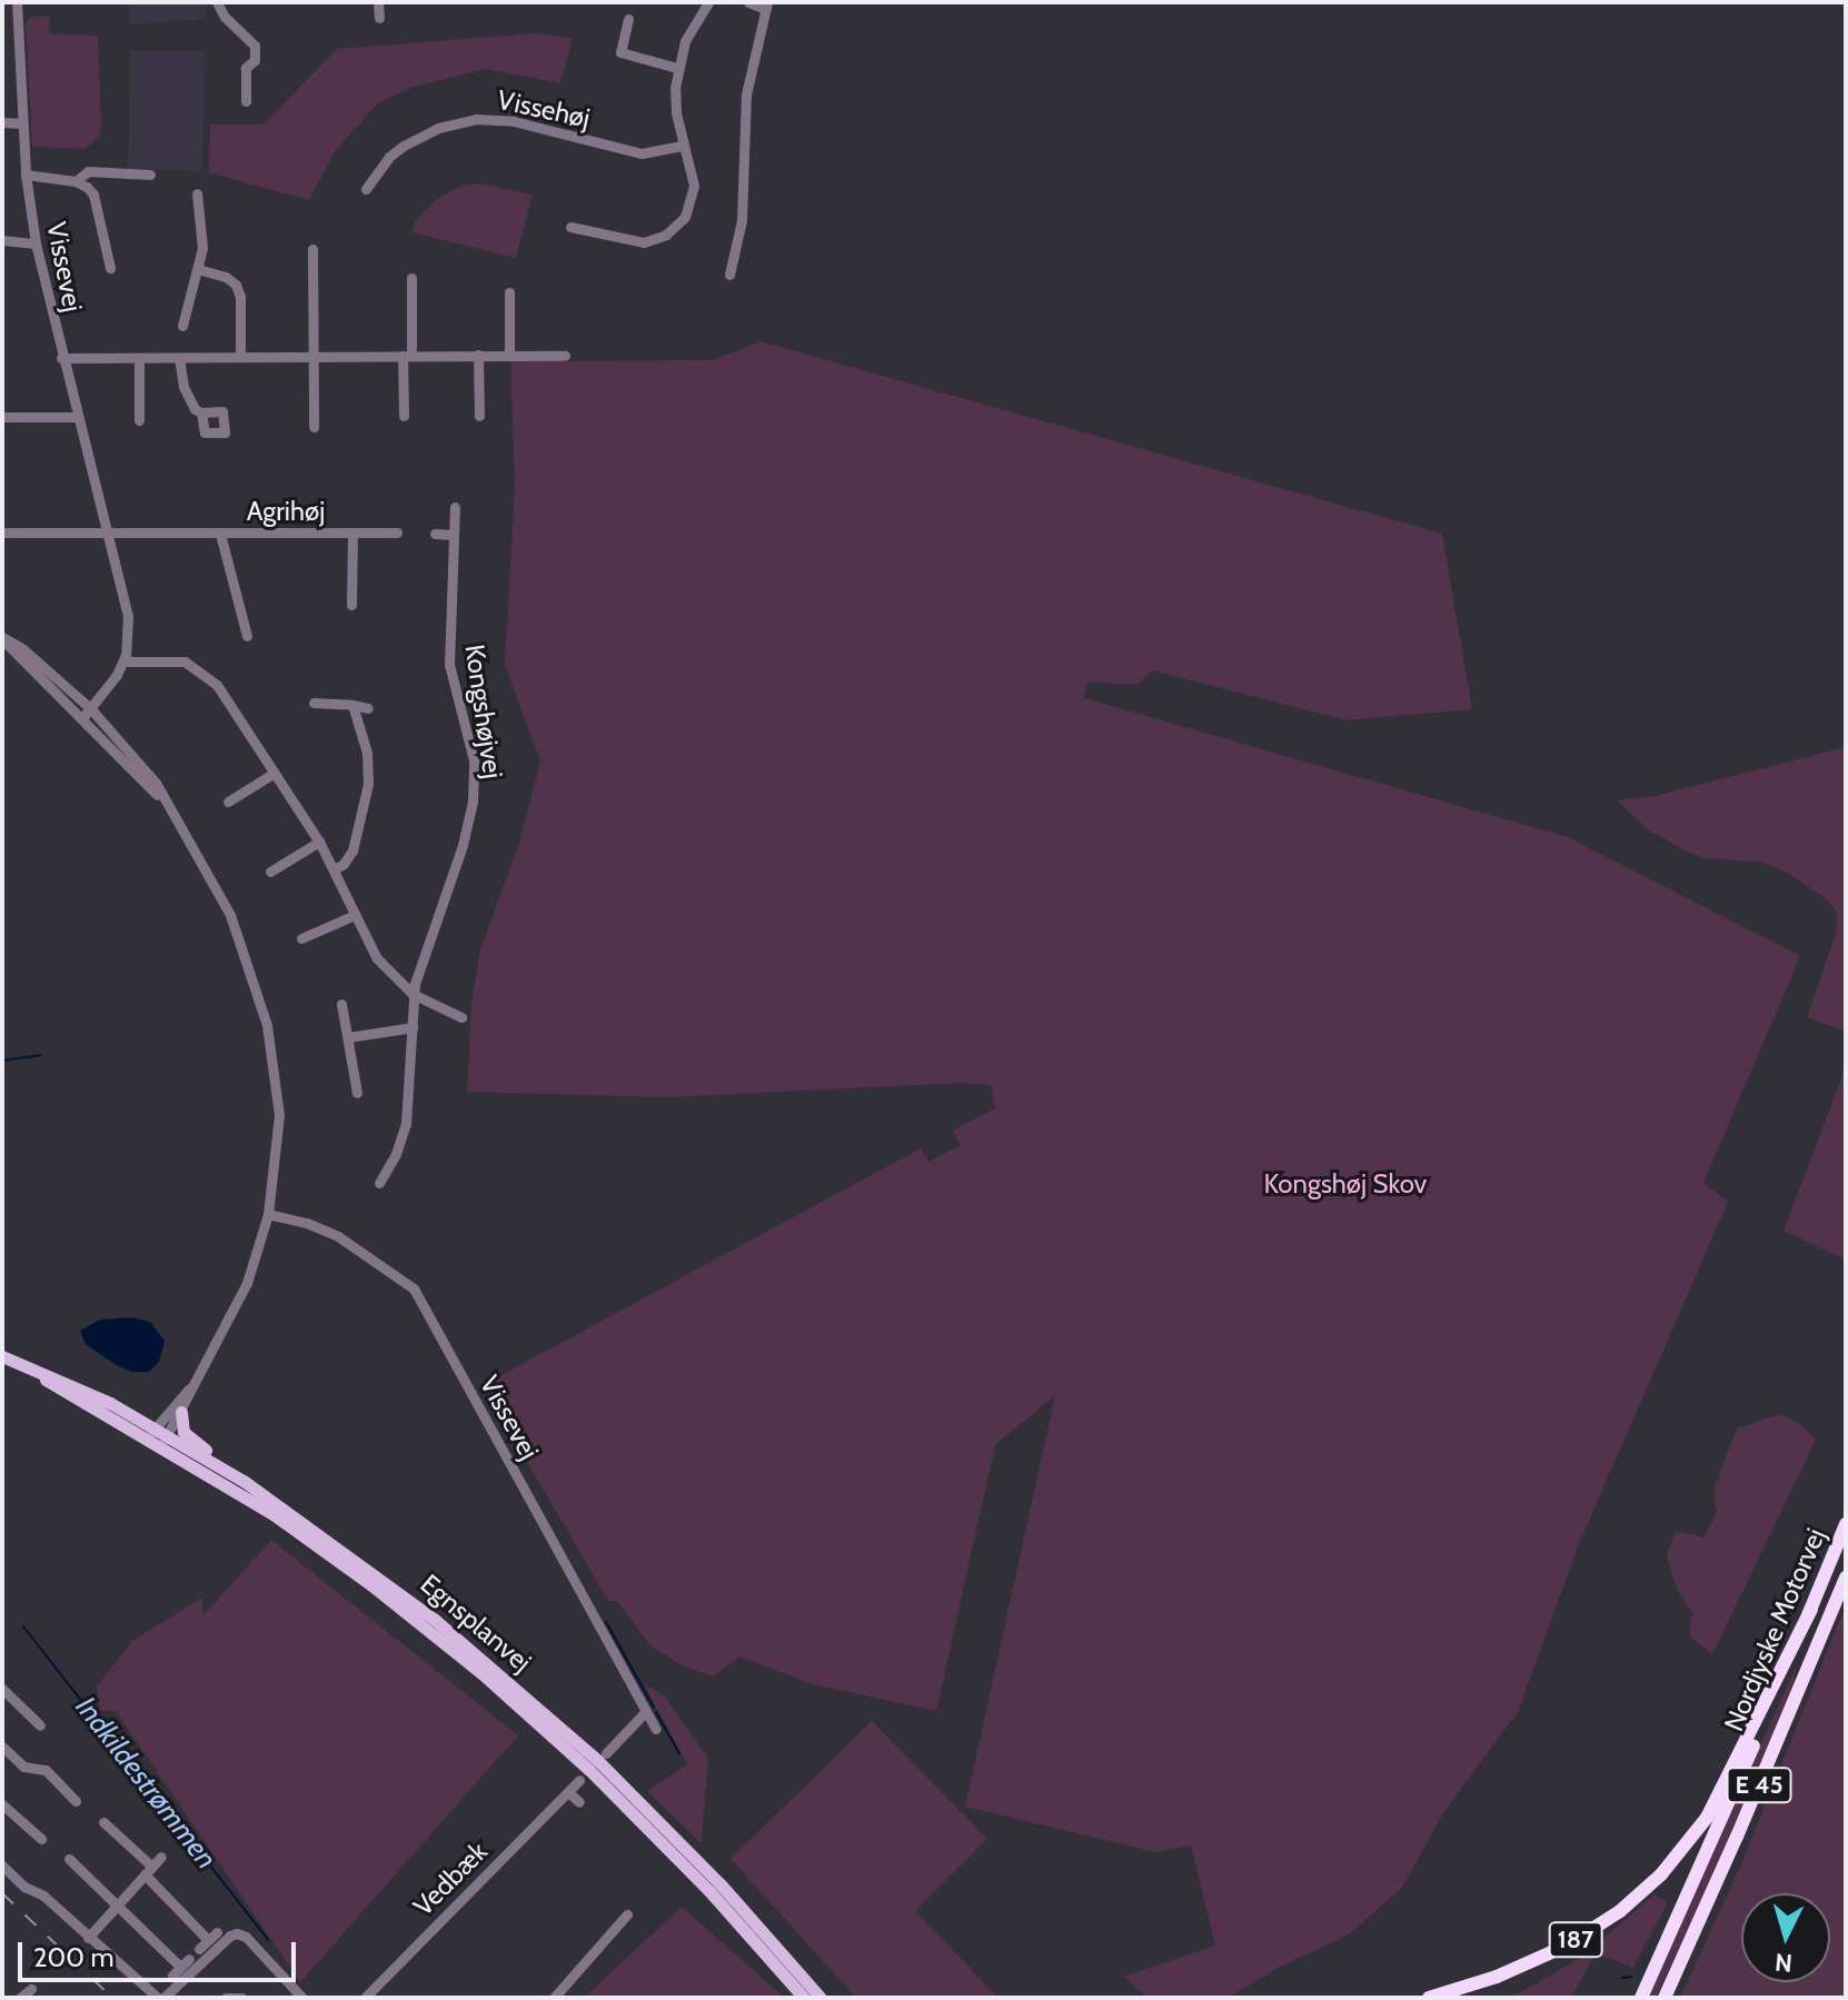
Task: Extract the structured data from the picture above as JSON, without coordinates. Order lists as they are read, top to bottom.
{
  "streets": {
    "highway": ["Nordjyske Motorvej", "E 45", "187"],
    "main road": ["Egnsplanvej"],
    "street": [
      "Vissehøj",
      "Vissevej",
      "Agrihøj",
      "Kongshøjvej",
      "Vedbæk"
    ]
  },
  "crossings": [
    ["Vissevej", "Agrihøj"],
    ["Nordjyske Motorvej", "187"]
  ],
  "water": ["Indkildestrømmen"],
  "parks": ["Kongshøj Skov"],
  "scale_bar": "200 m",
  "north": "bottom"
}
